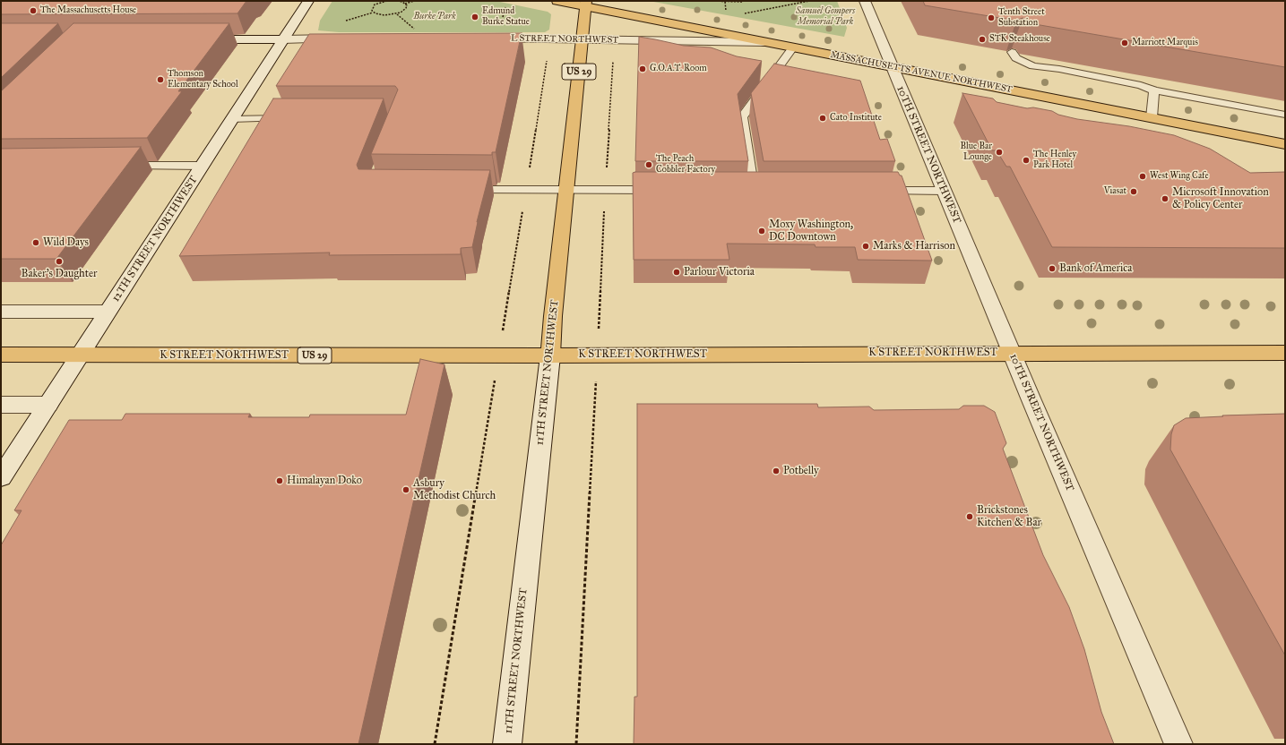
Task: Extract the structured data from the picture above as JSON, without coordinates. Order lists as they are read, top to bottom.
{
  "streets": {
    "main road": [
      "US 29",
      "MASSACHUSETTS AVENUE NORTHWEST",
      "K STREET NORTHWEST",
      "11TH STREET NORTHWEST"
    ],
    "street": ["L STREET NORTHWEST", "10TH STREET NORTHWEST", "12TH STREET NORTHWEST"]
  },
  "crossings": [
    ["L STREET NORTHWEST", "MASSACHUSETTS AVENUE NORTHWEST"],
    ["L STREET NORTHWEST", "11TH STREET NORTHWEST"],
    ["MASSACHUSETTS AVENUE NORTHWEST", "10TH STREET NORTHWEST"],
    ["MASSACHUSETTS AVENUE NORTHWEST", "11TH STREET NORTHWEST"],
    ["10TH STREET NORTHWEST", "K STREET NORTHWEST"],
    ["12TH STREET NORTHWEST", "K STREET NORTHWEST"],
    ["K STREET NORTHWEST", "11TH STREET NORTHWEST"]
  ],
  "parks": ["Samuel Gompers Memorial Park", "Burke Park"],
  "places": [
    "The Massachusetts House",
    "Edmund Burke Statue",
    "Tenth Street Substation",
    "STK Steakhouse",
    "Marriott Marquis",
    "G.O.A.T. Room",
    "Thomson Elementary School",
    "Cato Institute",
    "Blue Bar Lounge",
    "The Henley Park Hotel",
    "The Peach Cobbler Factory",
    "West Wing Cafe",
    "Viasat",
    "Microsoft Innovation & Policy Center",
    "Moxy Washington, DC Downtown",
    "Wild Days",
    "Marks & Harrison",
    "Baker's Daughter",
    "Bank of America",
    "Parlour Victoria",
    "Potbelly",
    "Himalayan Doko",
    "Asbury Methodist Church",
    "Brickstones Kitchen & Bar"
  ]
}
